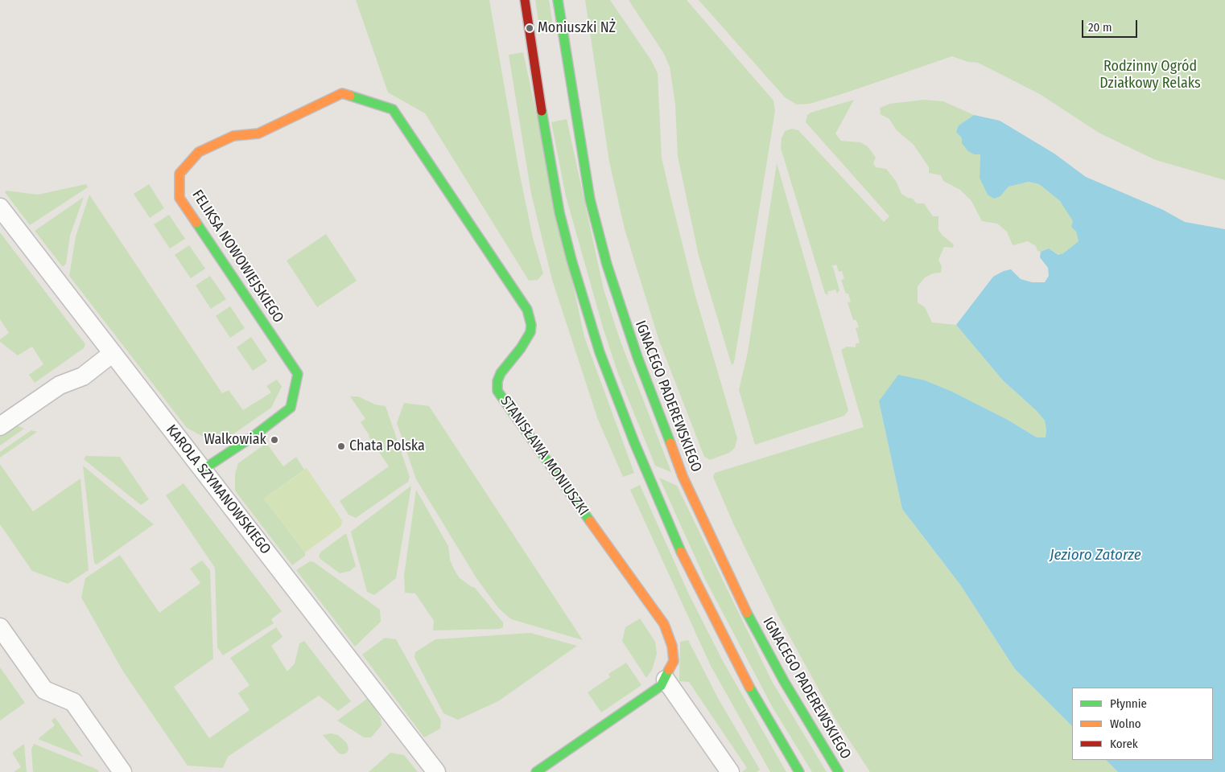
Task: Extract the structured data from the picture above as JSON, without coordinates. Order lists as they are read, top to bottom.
{
  "streets": {
    "main road": ["FELIKSA NOWOWIEJSKIEGO", "IGNACEGO PADEREWSKIEGO", "STANISŁAWA MONIUSZKI"],
    "street": ["KAROLA SZYMANOWSKIEGO"]
  },
  "crossings": [
    ["FELIKSA NOWOWIEJSKIEGO", "STANISŁAWA MONIUSZKI"],
    ["FELIKSA NOWOWIEJSKIEGO", "KAROLA SZYMANOWSKIEGO"]
  ],
  "water": ["Jezioro Zatorze"],
  "parks": ["Rodzinny Ogród Działkowy Relaks"],
  "places": ["Moniuszki NŻ", "Walkowiak", "Chata Polska"],
  "legend": ["Płynnie", "Wolno", "Korek"],
  "scale_bar": "20 m"
}
